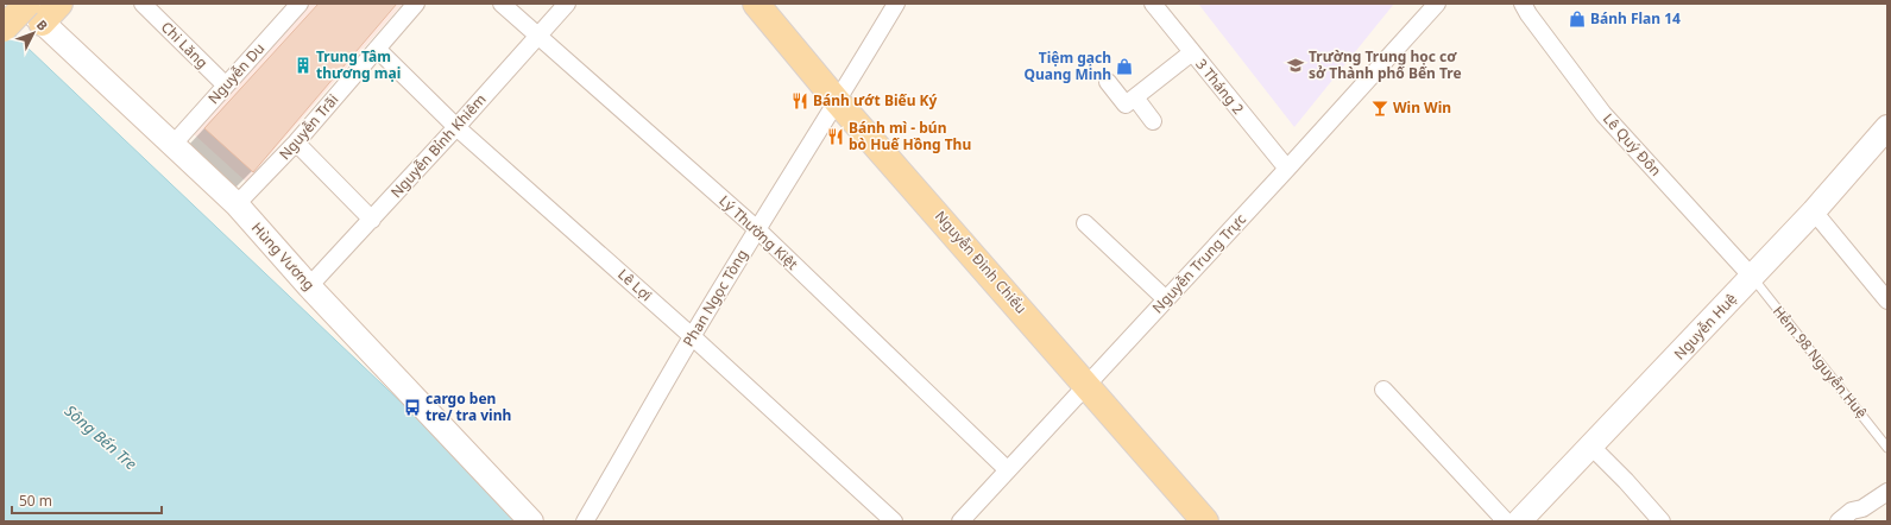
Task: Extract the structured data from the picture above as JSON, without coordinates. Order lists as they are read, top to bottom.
{
  "streets": {
    "main road": ["Nguyễn Đình Chiểu"],
    "street": [
      "Chi Lăng",
      "Nguyễn Du",
      "3 Tháng 2",
      "Nguyễn Trãi",
      "Lê Quý Đôn",
      "Nguyễn Bỉnh Khiêm",
      "Lý Thường Kiệt",
      "Hùng Vương",
      "Nguyễn Trung Trực",
      "Lê Lợi",
      "Phan Ngọc Tòng",
      "Nguyễn Huệ"
    ],
    "lane": ["Hẻm 98 Nguyễn Huệ"]
  },
  "crossings": [
    ["Chi Lăng", "Nguyễn Du"],
    ["Nguyễn Du", "Hùng Vương"],
    ["3 Tháng 2", "Nguyễn Trung Trực"],
    ["Nguyễn Trãi", "Hùng Vương"],
    ["Nguyễn Trãi", "Lê Lợi"],
    ["Lê Quý Đôn", "Nguyễn Huệ"],
    ["Lê Quý Đôn", "Hẻm 98 Nguyễn Huệ"],
    ["Nguyễn Bỉnh Khiêm", "Lý Thường Kiệt"],
    ["Nguyễn Bỉnh Khiêm", "Hùng Vương"],
    ["Nguyễn Bỉnh Khiêm", "Lê Lợi"],
    ["Lý Thường Kiệt", "Nguyễn Trung Trực"],
    ["Lý Thường Kiệt", "Phan Ngọc Tòng"],
    ["Nguyễn Đình Chiểu", "Nguyễn Trung Trực"],
    ["Nguyễn Đình Chiểu", "Phan Ngọc Tòng"],
    ["Lê Lợi", "Phan Ngọc Tòng"],
    ["Nguyễn Huệ", "Hẻm 98 Nguyễn Huệ"]
  ],
  "water": ["Sông Bến Tre"],
  "places": {
    "shop": ["Bánh Flan 14", "Tiệm gạch Quang Minh"],
    "building": ["Trung Tâm thương mại"],
    "school or university": ["Trường Trung học cơ sở Thành phố Bến Tre"],
    "restaurant": ["Bánh ướt Biếu Ký", "Bánh mì - bún bò Huế Hồng Thu"],
    "bar": ["Win Win"],
    "bus stop": ["cargo ben tre/ tra vinh"]
  },
  "scale_bar": "50 m",
  "north": "top right"
}
